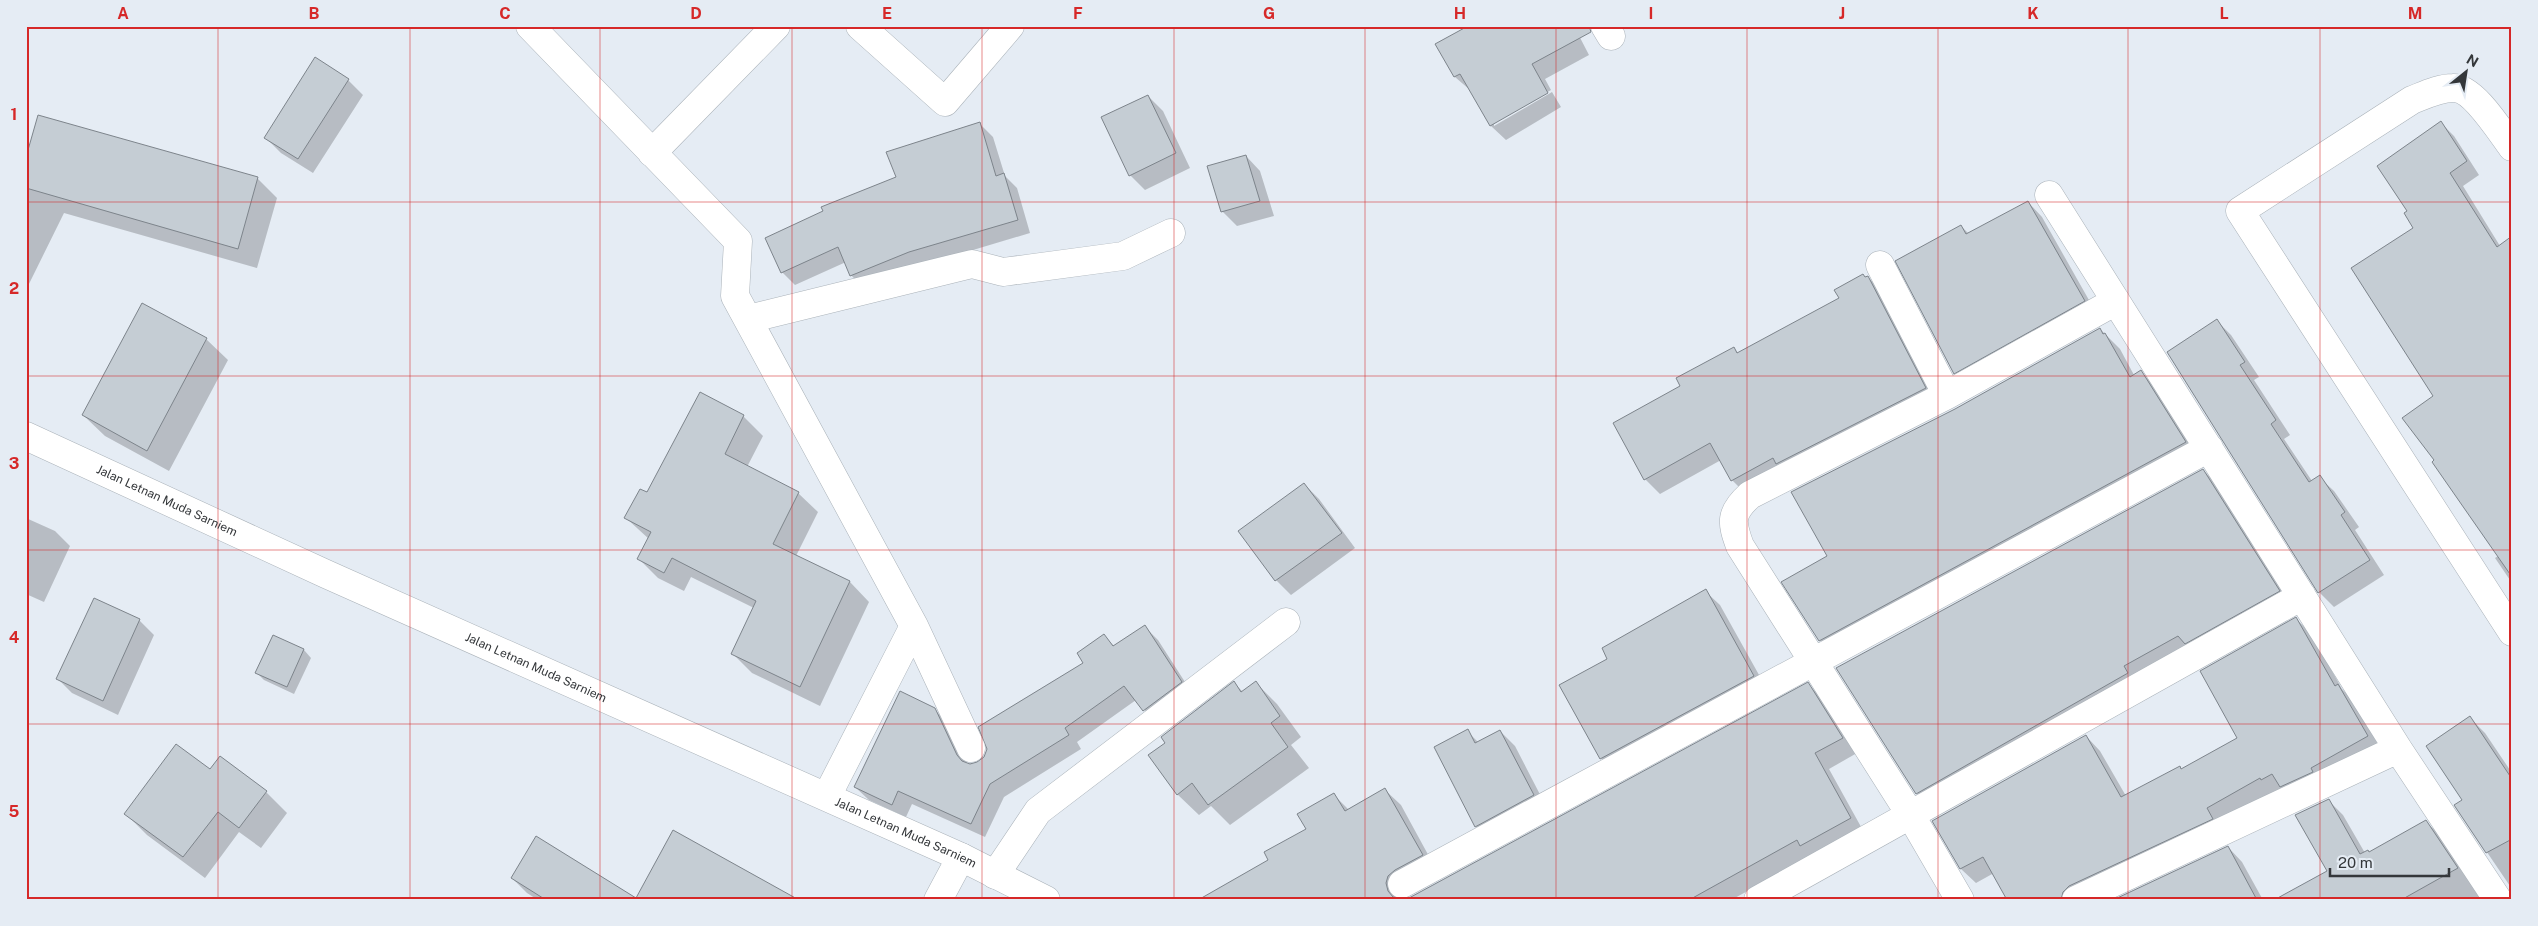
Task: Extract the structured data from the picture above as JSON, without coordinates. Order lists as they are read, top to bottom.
{
  "streets": {
    "street": ["Jalan Letnan Muda Sarniem"]
  },
  "scale_bar": "20 m",
  "north": "top right",
  "grid": {
    "columns": [
      "A",
      "B",
      "C",
      "D",
      "E",
      "F",
      "G",
      "H",
      "I",
      "J",
      "K",
      "L",
      "M"
    ],
    "rows": [
      "1",
      "2",
      "3",
      "4",
      "5"
    ]
  }
}
